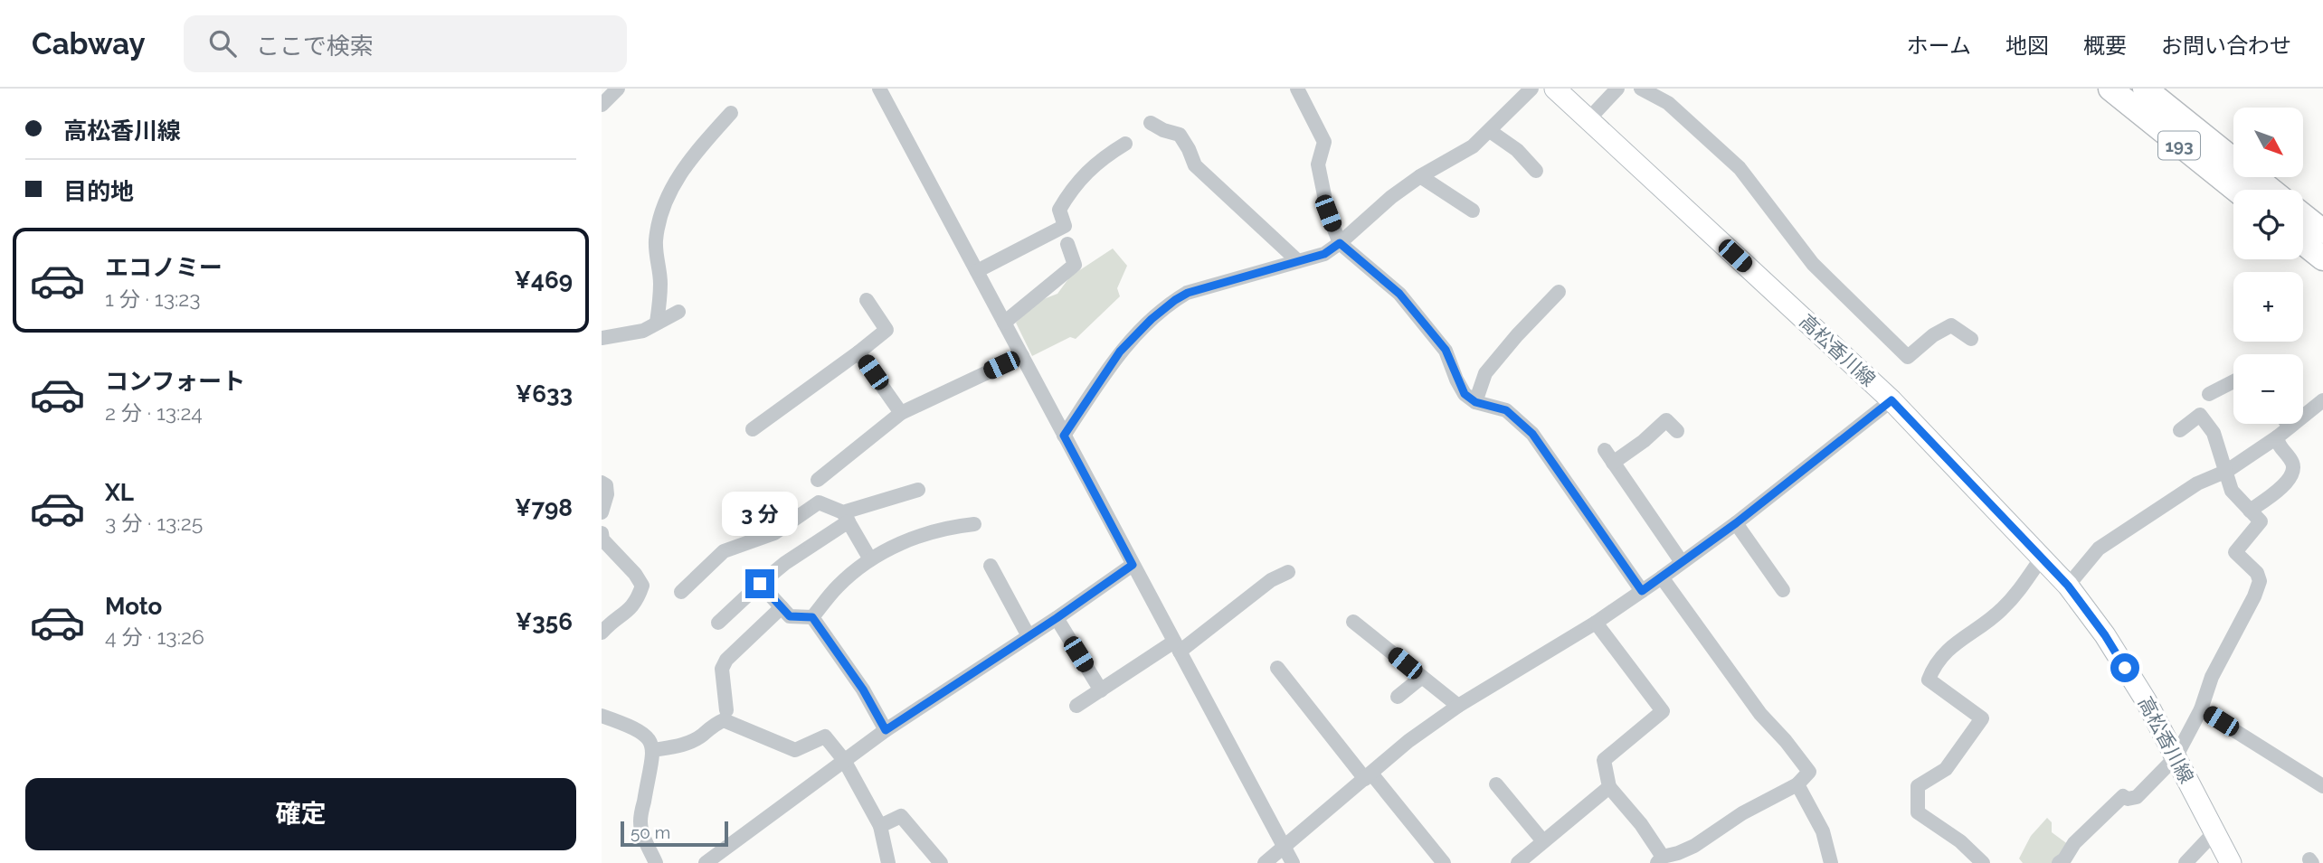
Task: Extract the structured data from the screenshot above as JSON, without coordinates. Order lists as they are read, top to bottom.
{
  "streets": {
    "highway": ["193"],
    "main road": ["高松香川線"]
  },
  "scale_bar": "50 m",
  "north": "bottom right",
  "page": {
    "header": "Cabway",
    "search": "ここで検索",
    "nav": [
      "ホーム",
      "地図",
      "概要",
      "お問い合わせ"
    ],
    "banner": ["高松香川線", "目的地"],
    "map_buttons": ["+", "−"],
    "list": [
      {
        "name": "エコノミー",
        "note": "1 分 · 13:23",
        "value": "¥469"
      },
      {
        "name": "コンフォート",
        "note": "2 分 · 13:24",
        "value": "¥633"
      },
      {
        "name": "XL",
        "note": "3 分 · 13:25",
        "value": "¥798"
      },
      {
        "name": "Moto",
        "note": "4 分 · 13:26",
        "value": "¥356"
      }
    ],
    "bubble": "3 分",
    "buttons": "確定",
    "scale": "50 m"
  }
}
